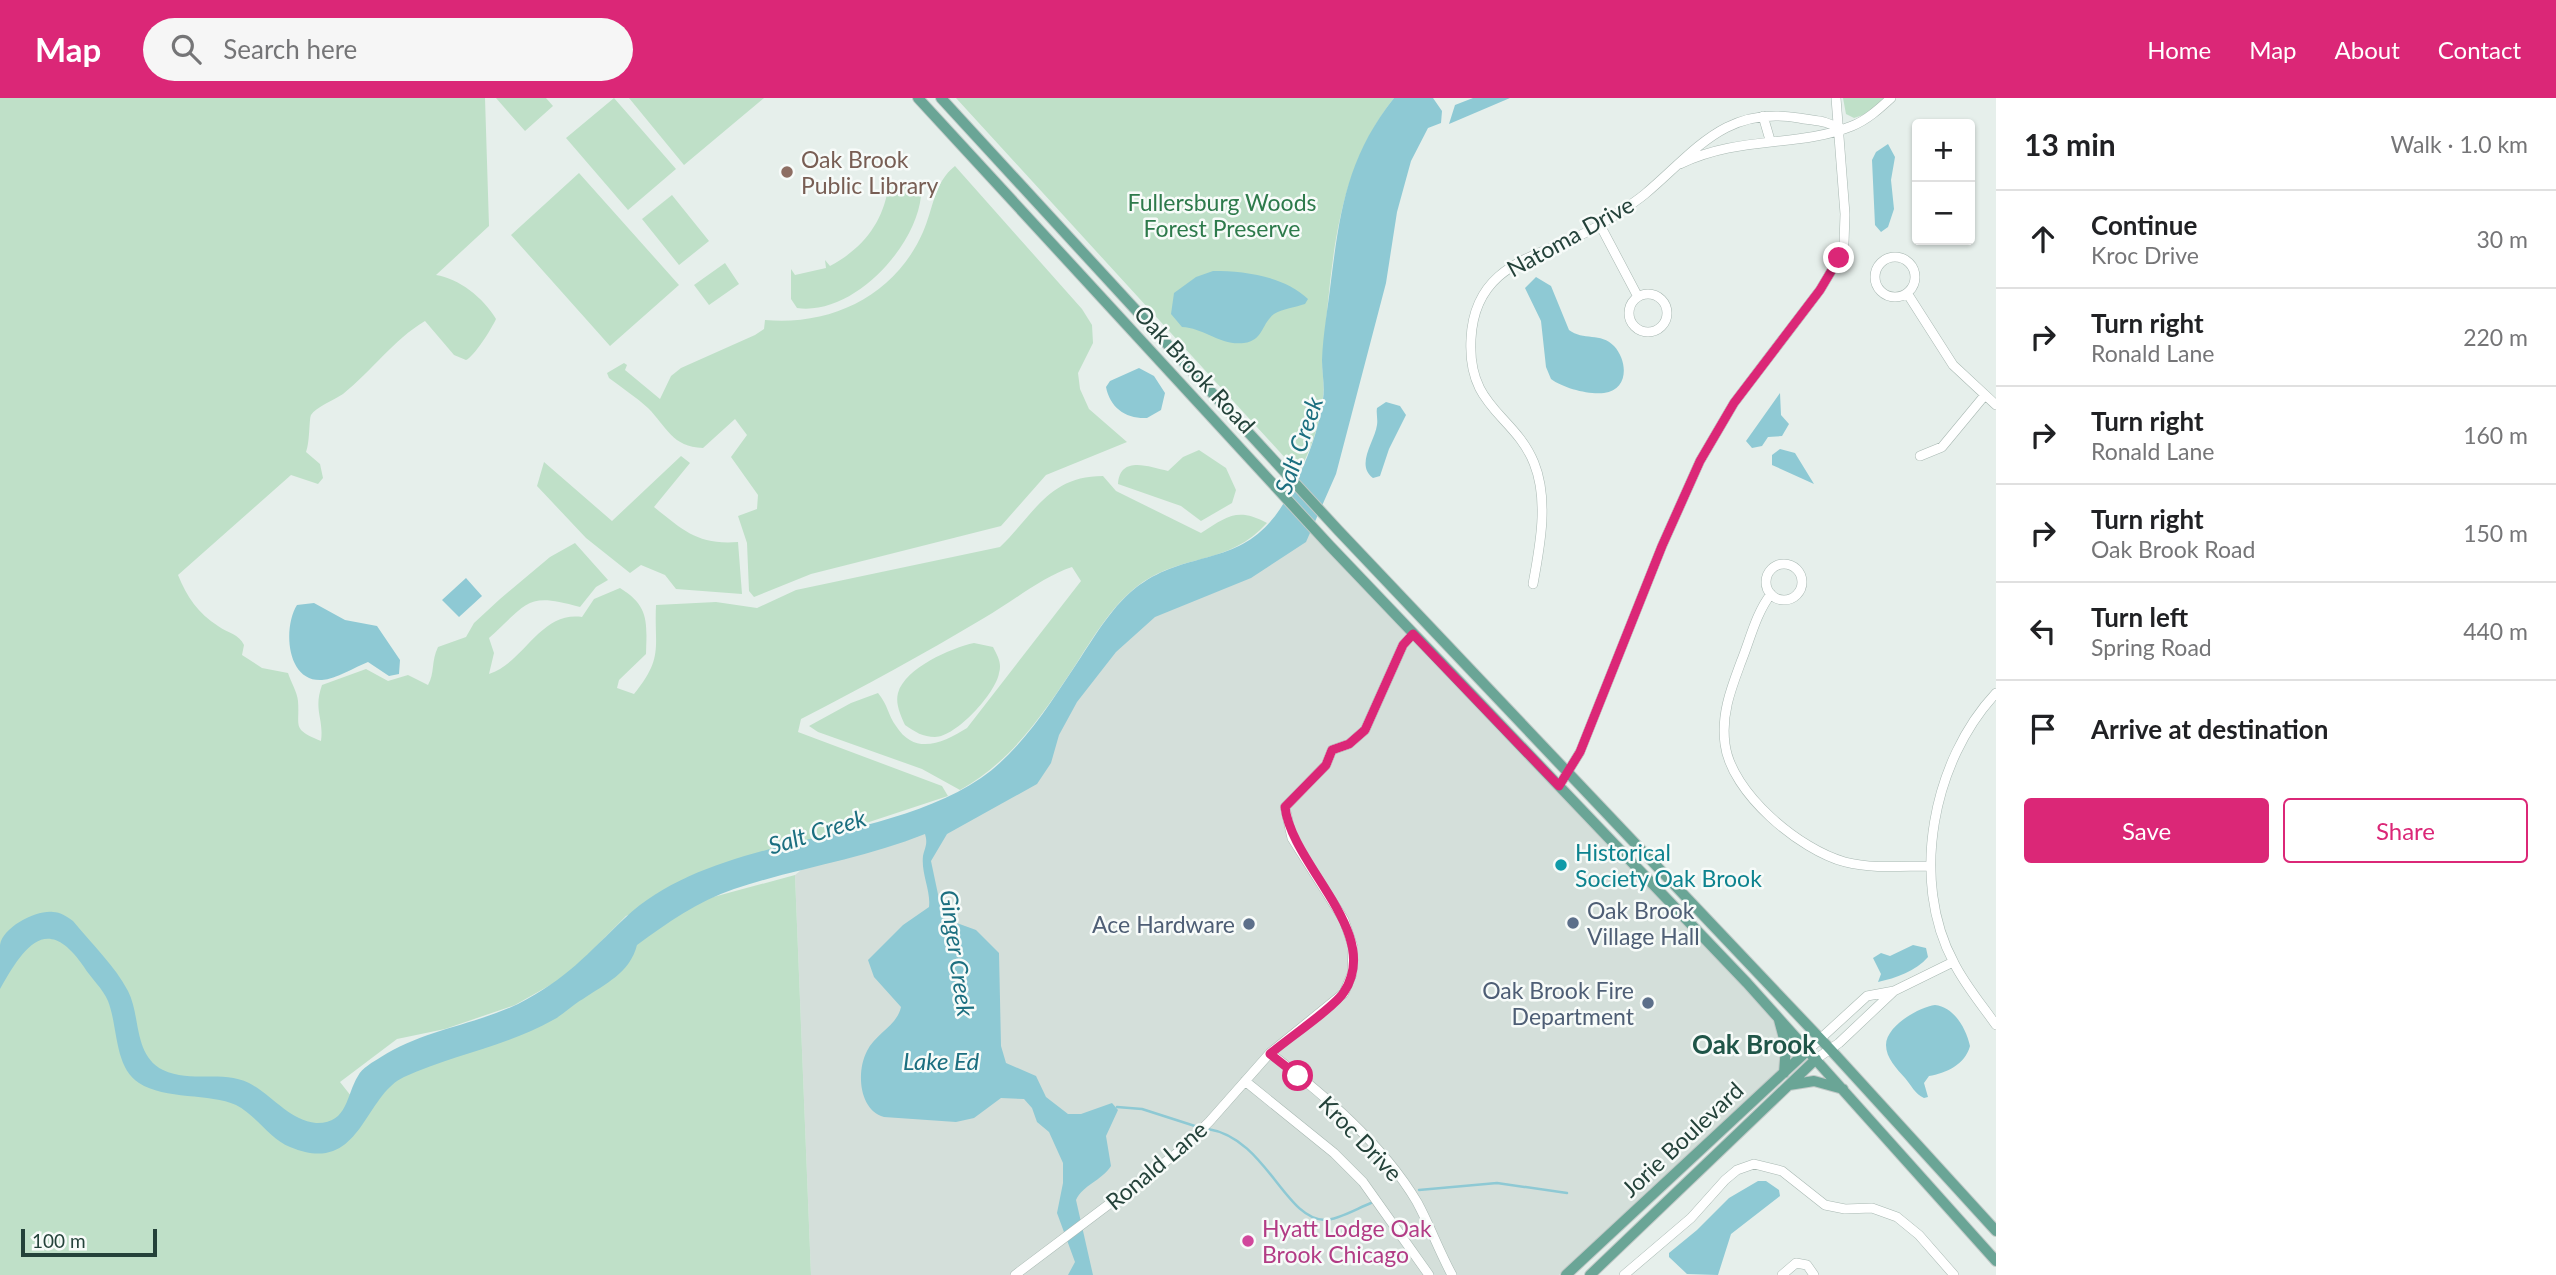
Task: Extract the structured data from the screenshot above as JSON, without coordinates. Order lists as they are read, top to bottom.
{
  "streets": {
    "main road": ["Oak Brook Road", "Jorie Boulevard"],
    "street": ["Natoma Drive", "Kroc Drive", "Ronald Lane"]
  },
  "crossings": [
    ["Oak Brook Road", "Jorie Boulevard"],
    ["Oak Brook Road", "Ronald Lane"],
    ["Kroc Drive", "Ronald Lane"]
  ],
  "districts": ["Oak Brook"],
  "water": ["Salt Creek", "Ginger Creek", "Lake Ed"],
  "parks": ["Fullersburg Woods Forest Preserve"],
  "places": [
    "Oak Brook Public Library",
    "Historical Society Oak Brook",
    "Oak Brook Village Hall",
    "Ace Hardware",
    "Oak Brook Fire Department",
    "Hyatt Lodge Oak Brook Chicago"
  ],
  "scale_bar": "100 m",
  "page": {
    "header": "Map",
    "search": "Search here",
    "nav": [
      "Home",
      "Map",
      "About",
      "Contact"
    ],
    "heading": ["13 min", "Walk · 1.0 km"],
    "map_buttons": ["+", "−"],
    "list": [
      ["Continue", "Kroc Drive", "30 m"],
      ["Turn right", "Ronald Lane", "220 m"],
      ["Turn right", "Ronald Lane", "160 m"],
      ["Turn right", "Oak Brook Road", "150 m"],
      ["Turn left", "Spring Road", "440 m"],
      "Arrive at destination"
    ],
    "buttons": ["Save", "Share"],
    "scale": "100 m"
  }
}
